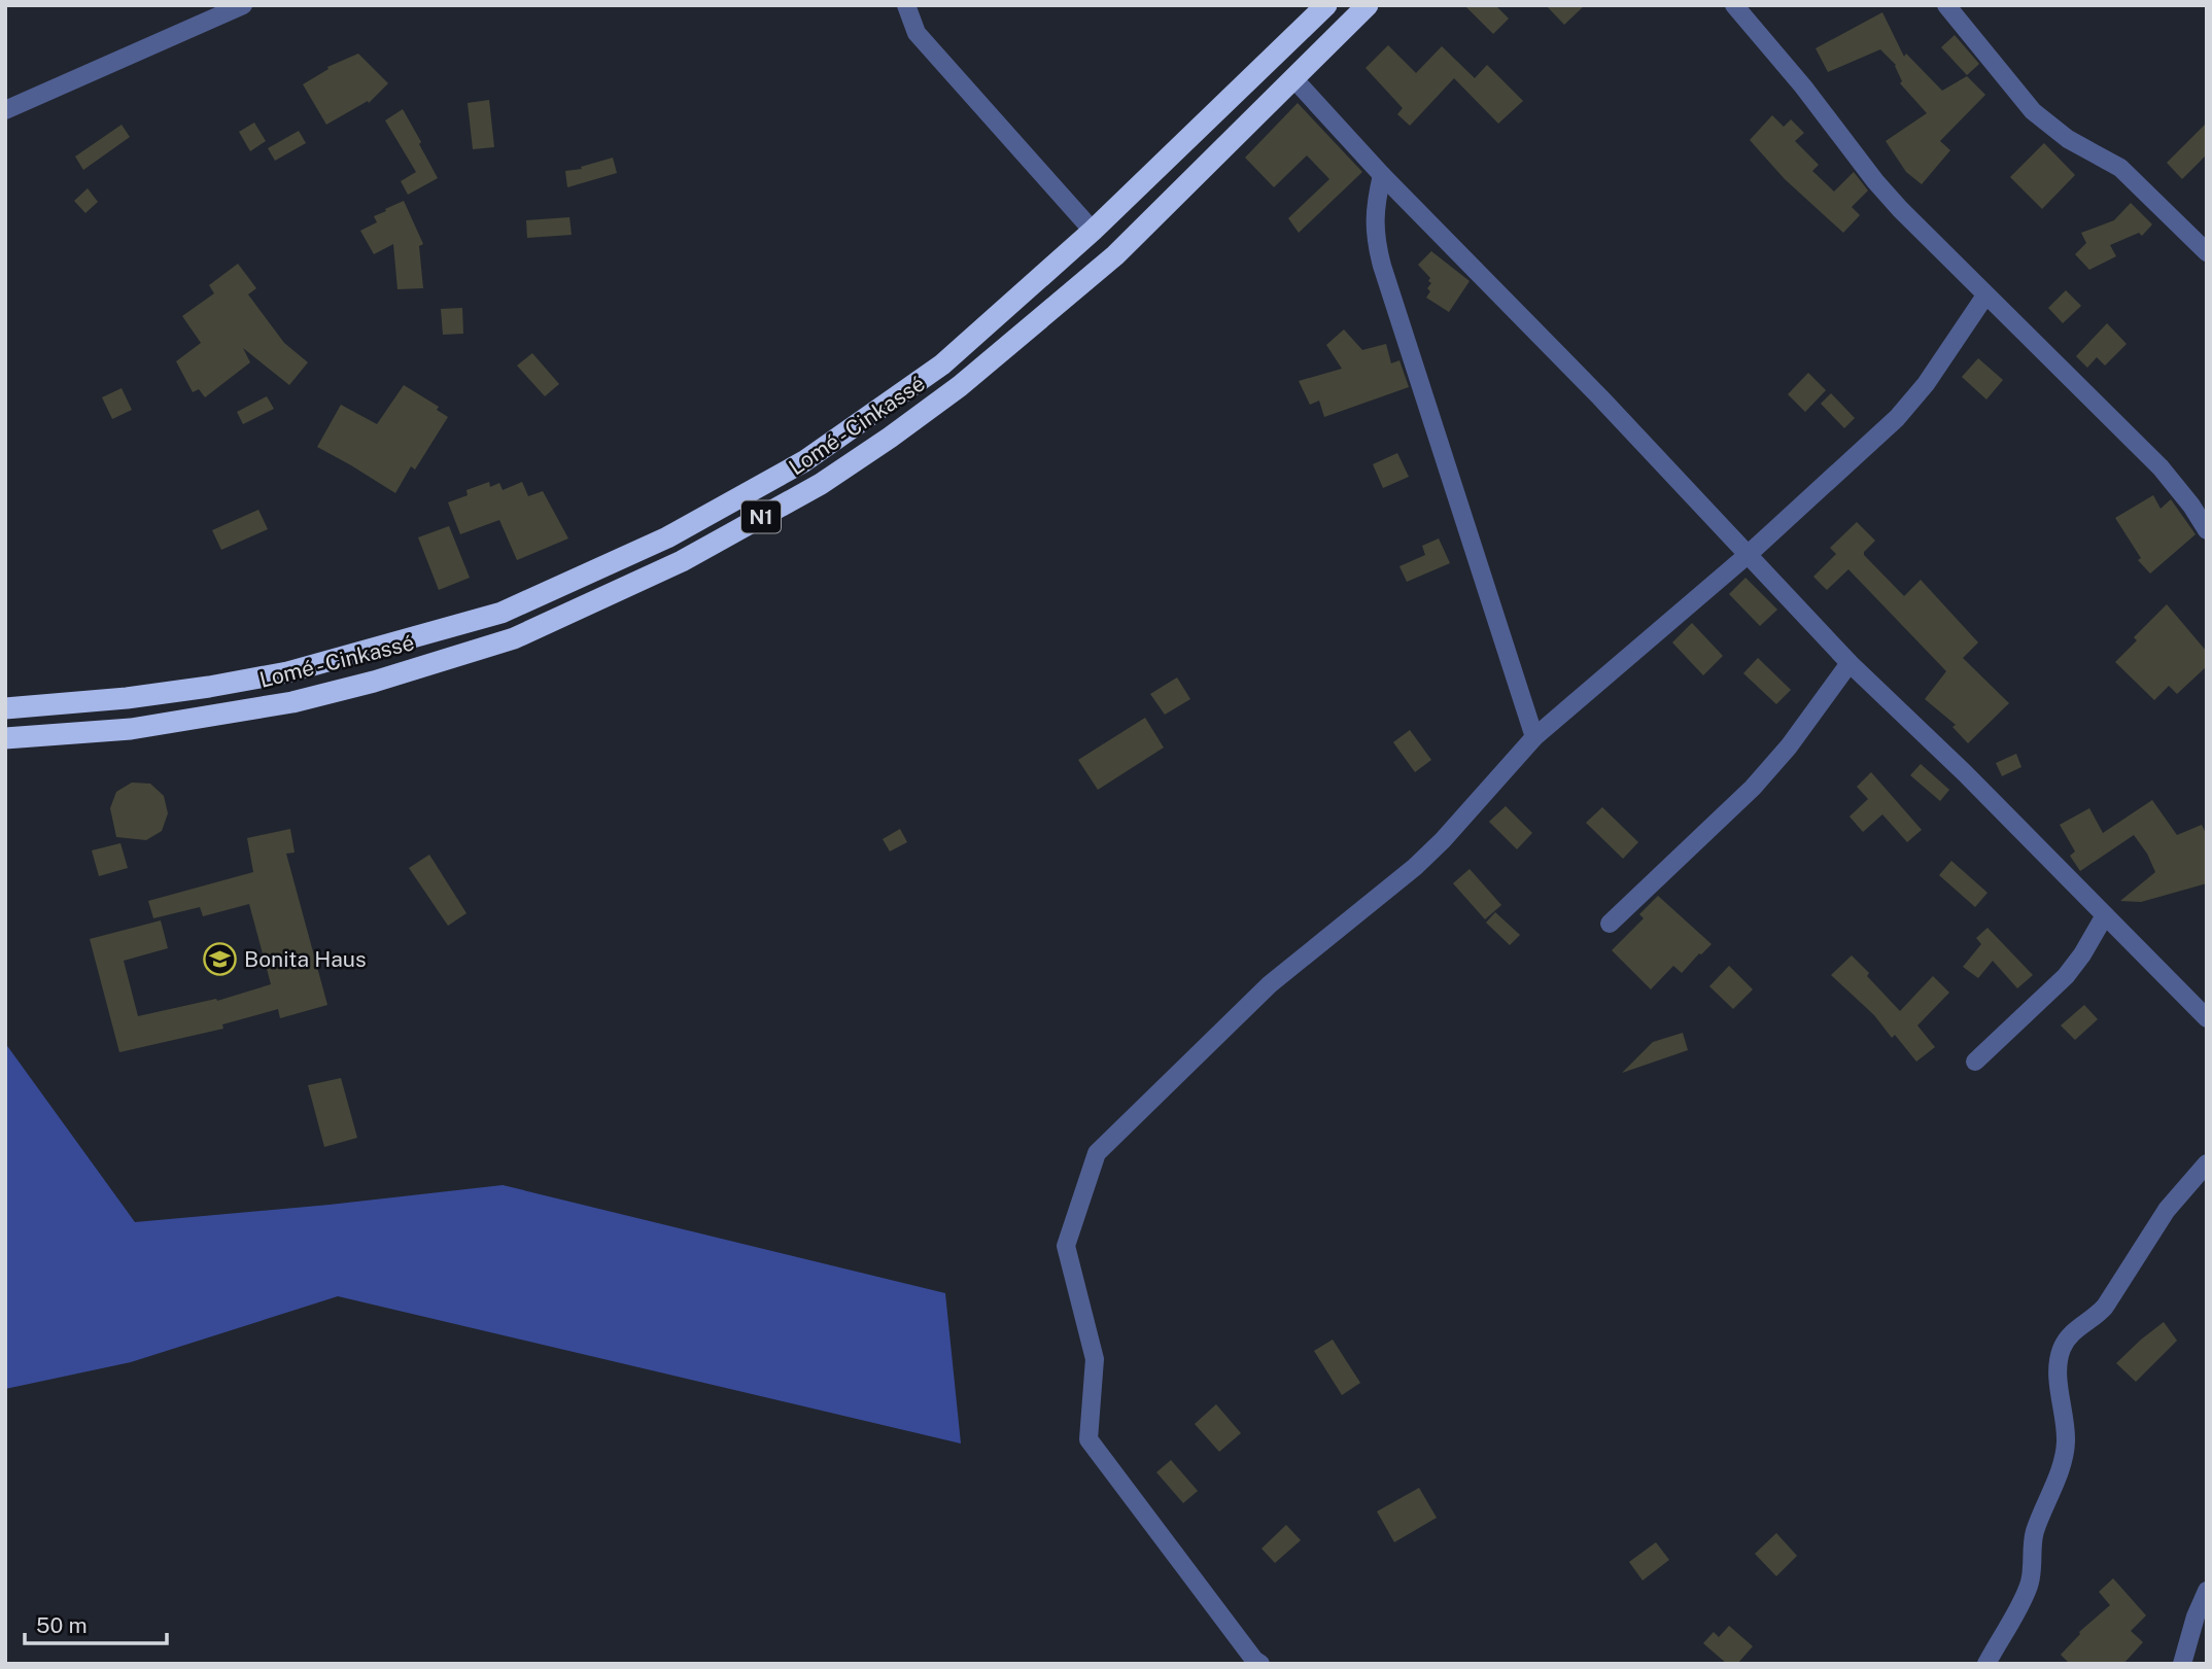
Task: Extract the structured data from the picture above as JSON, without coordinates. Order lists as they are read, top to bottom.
{
  "streets": {
    "highway": ["Lomé - Cinkassé", "N1"]
  },
  "places": {
    "school or university": ["Bonita Haus"]
  },
  "scale_bar": "50 m"
}
